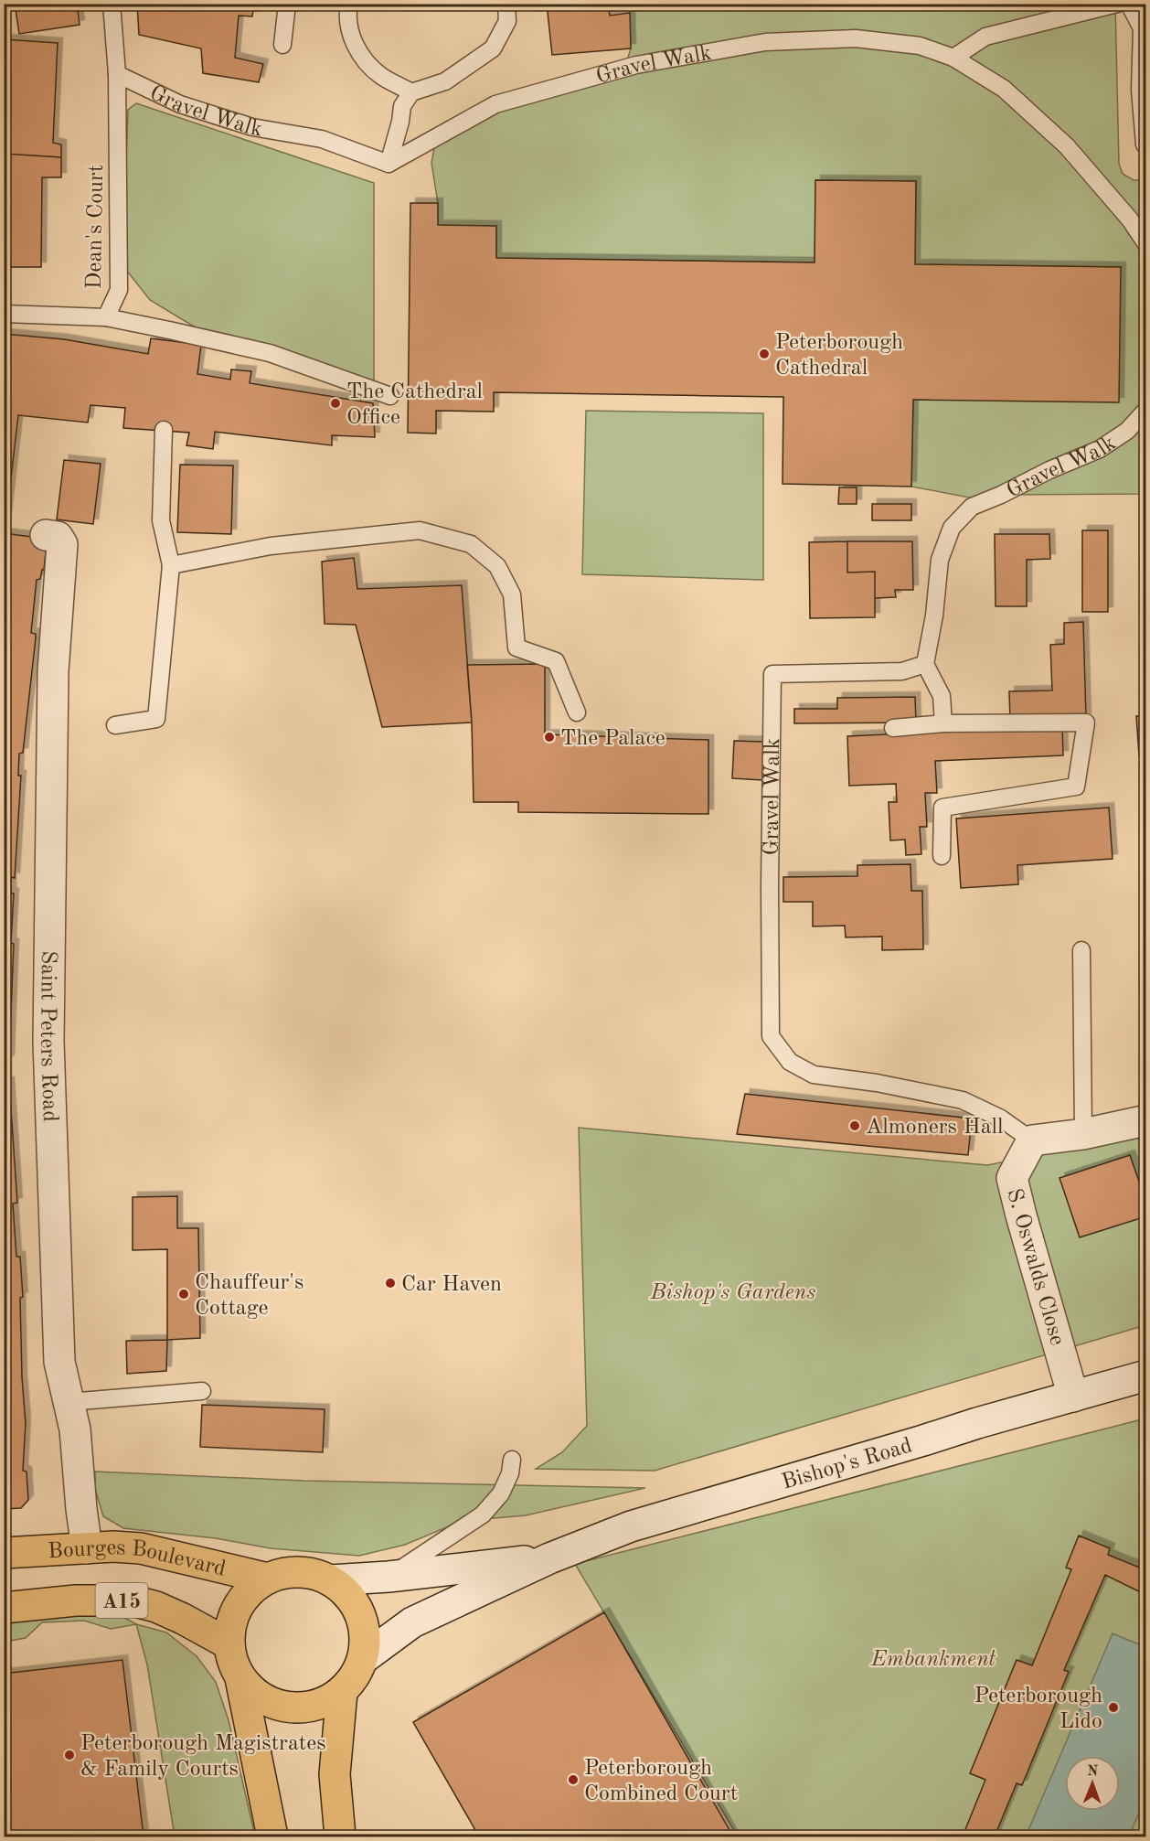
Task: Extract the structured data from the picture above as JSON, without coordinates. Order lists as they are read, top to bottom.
{
  "streets": {
    "main road": ["Bourges Boulevard", "A15"],
    "street": ["Saint Peters Road", "S. Oswalds Close", "Bishop's Road"],
    "lane": ["Gravel Walk", "Dean's Court"]
  },
  "crossings": [
    ["Gravel Walk", "Dean's Court"],
    ["Gravel Walk", "S. Oswalds Close"],
    ["Saint Peters Road", "Bourges Boulevard"],
    ["S. Oswalds Close", "Bishop's Road"],
    ["Bishop's Road", "Bourges Boulevard"]
  ],
  "parks": ["Bishop's Gardens", "Embankment"],
  "places": [
    "Peterborough Cathedral",
    "The Cathedral Office",
    "The Palace",
    "Almoners Hall",
    "Car Haven",
    "Chauffeur's Cottage",
    "Peterborough Lido",
    "Peterborough Magistrates & Family Courts",
    "Peterborough Combined Court"
  ],
  "north": "top"
}
